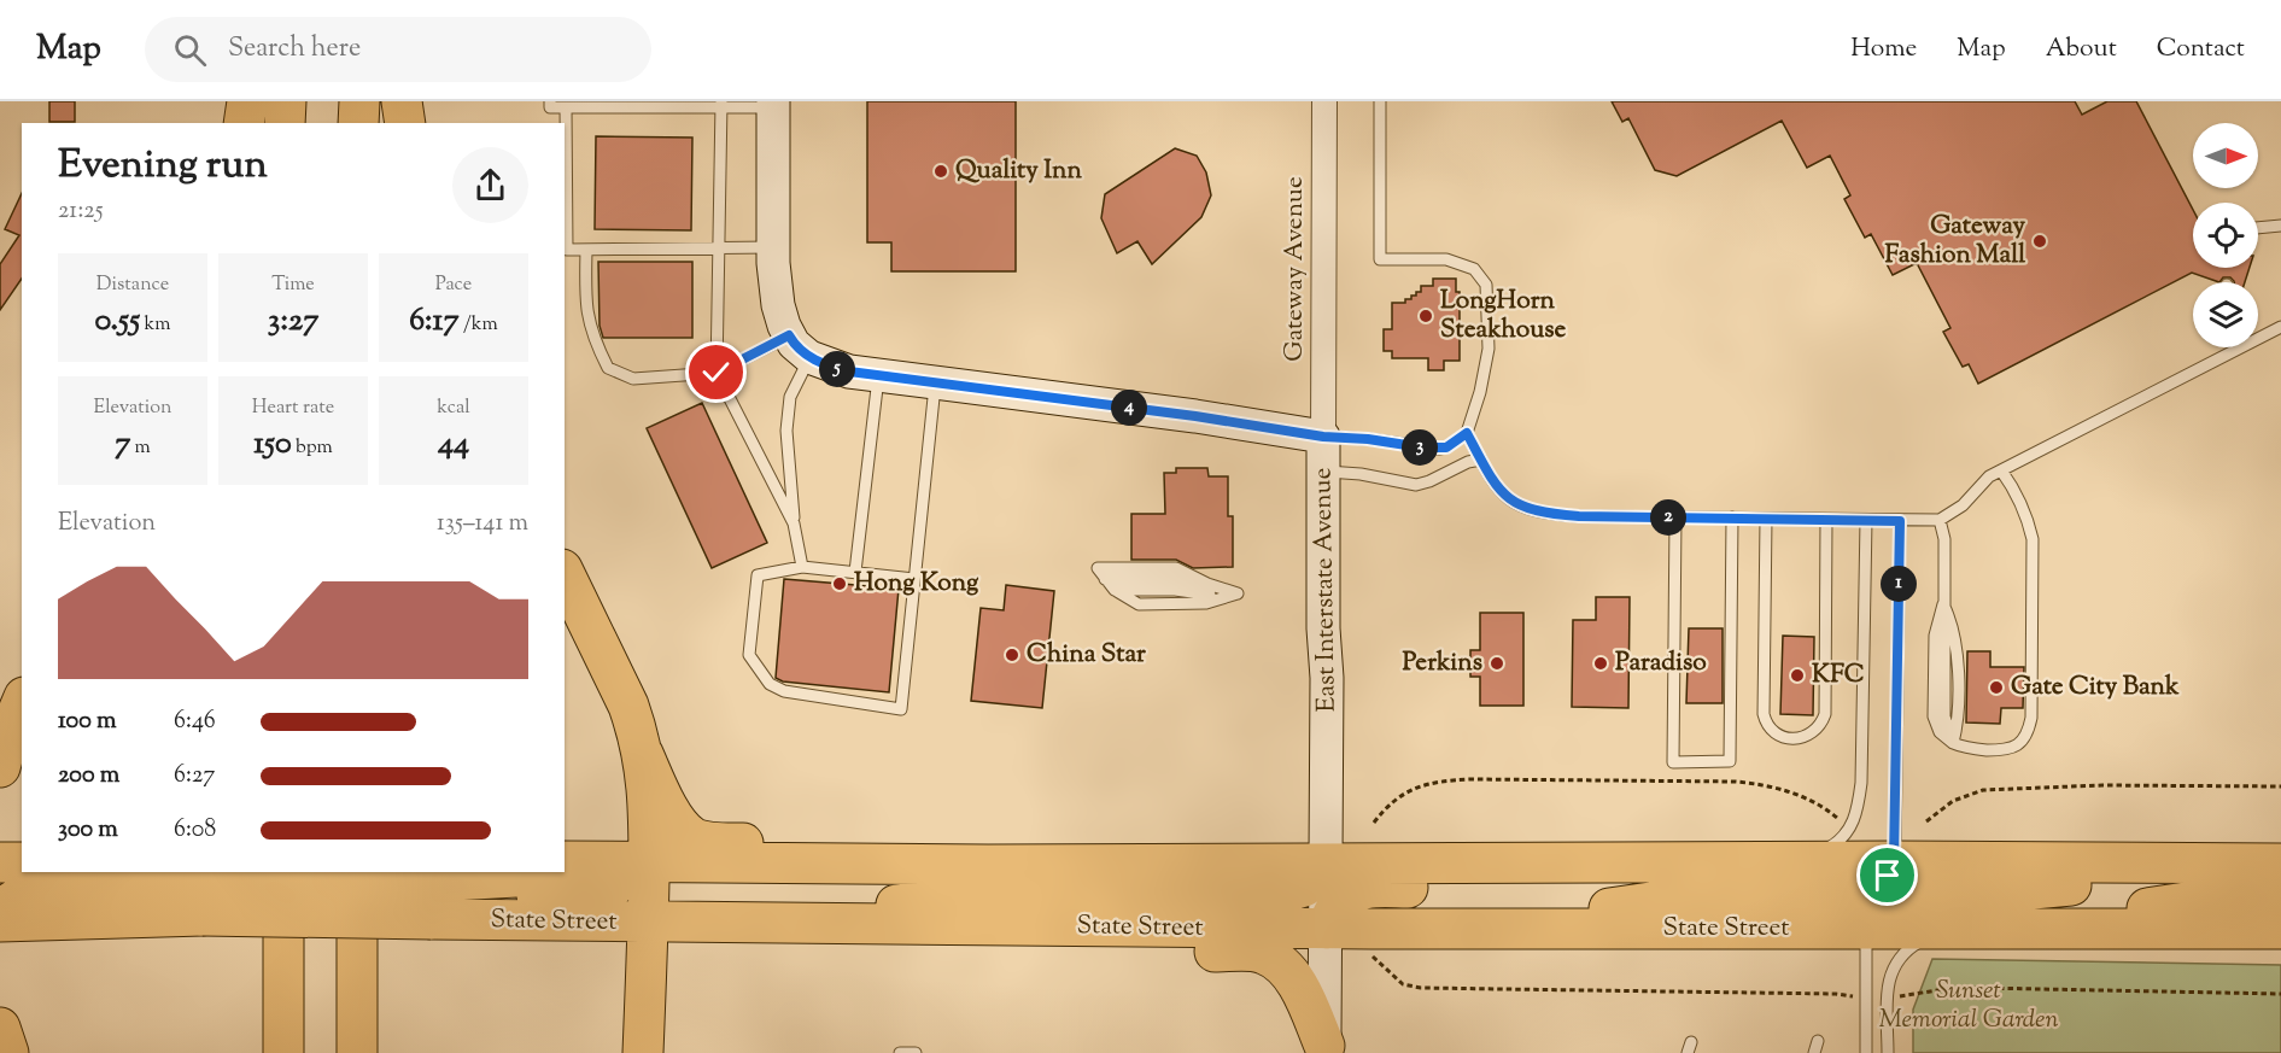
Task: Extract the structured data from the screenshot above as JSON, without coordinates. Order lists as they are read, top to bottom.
{
  "streets": {
    "highway": ["State Street"],
    "street": ["Gateway Avenue", "East Interstate Avenue"]
  },
  "crossings": [
    ["Gateway Avenue", "East Interstate Avenue"],
    ["East Interstate Avenue", "State Street"]
  ],
  "parks": ["Sunset Memorial Garden"],
  "places": [
    "Quality Inn",
    "Gateway Fashion Mall",
    "LongHorn Steakhouse",
    "Hong Kong",
    "China Star",
    "Perkins",
    "Paradiso",
    "KFC",
    "Gate City Bank"
  ],
  "north": "right",
  "page": {
    "header": "Map",
    "search": "Search here",
    "nav": [
      "Home",
      "Map",
      "About",
      "Contact"
    ],
    "heading": ["Evening run", "21:25"],
    "stats": [
      ["Distance", "0.55 km"],
      ["Time", "3:27"],
      ["Pace", "6:17 /km"],
      ["Elevation", "7 m"],
      ["Heart rate", "150 bpm"],
      ["kcal", "44"]
    ],
    "pins": [
      "5",
      "4",
      "3",
      "2",
      "1"
    ],
    "chart": ["Elevation", "135–141 m"],
    "list": [
      {
        "name": "100 m",
        "note": "6:46"
      },
      {
        "name": "200 m",
        "note": "6:27"
      },
      {
        "name": "300 m",
        "note": "6:08"
      }
    ]
  }
}
